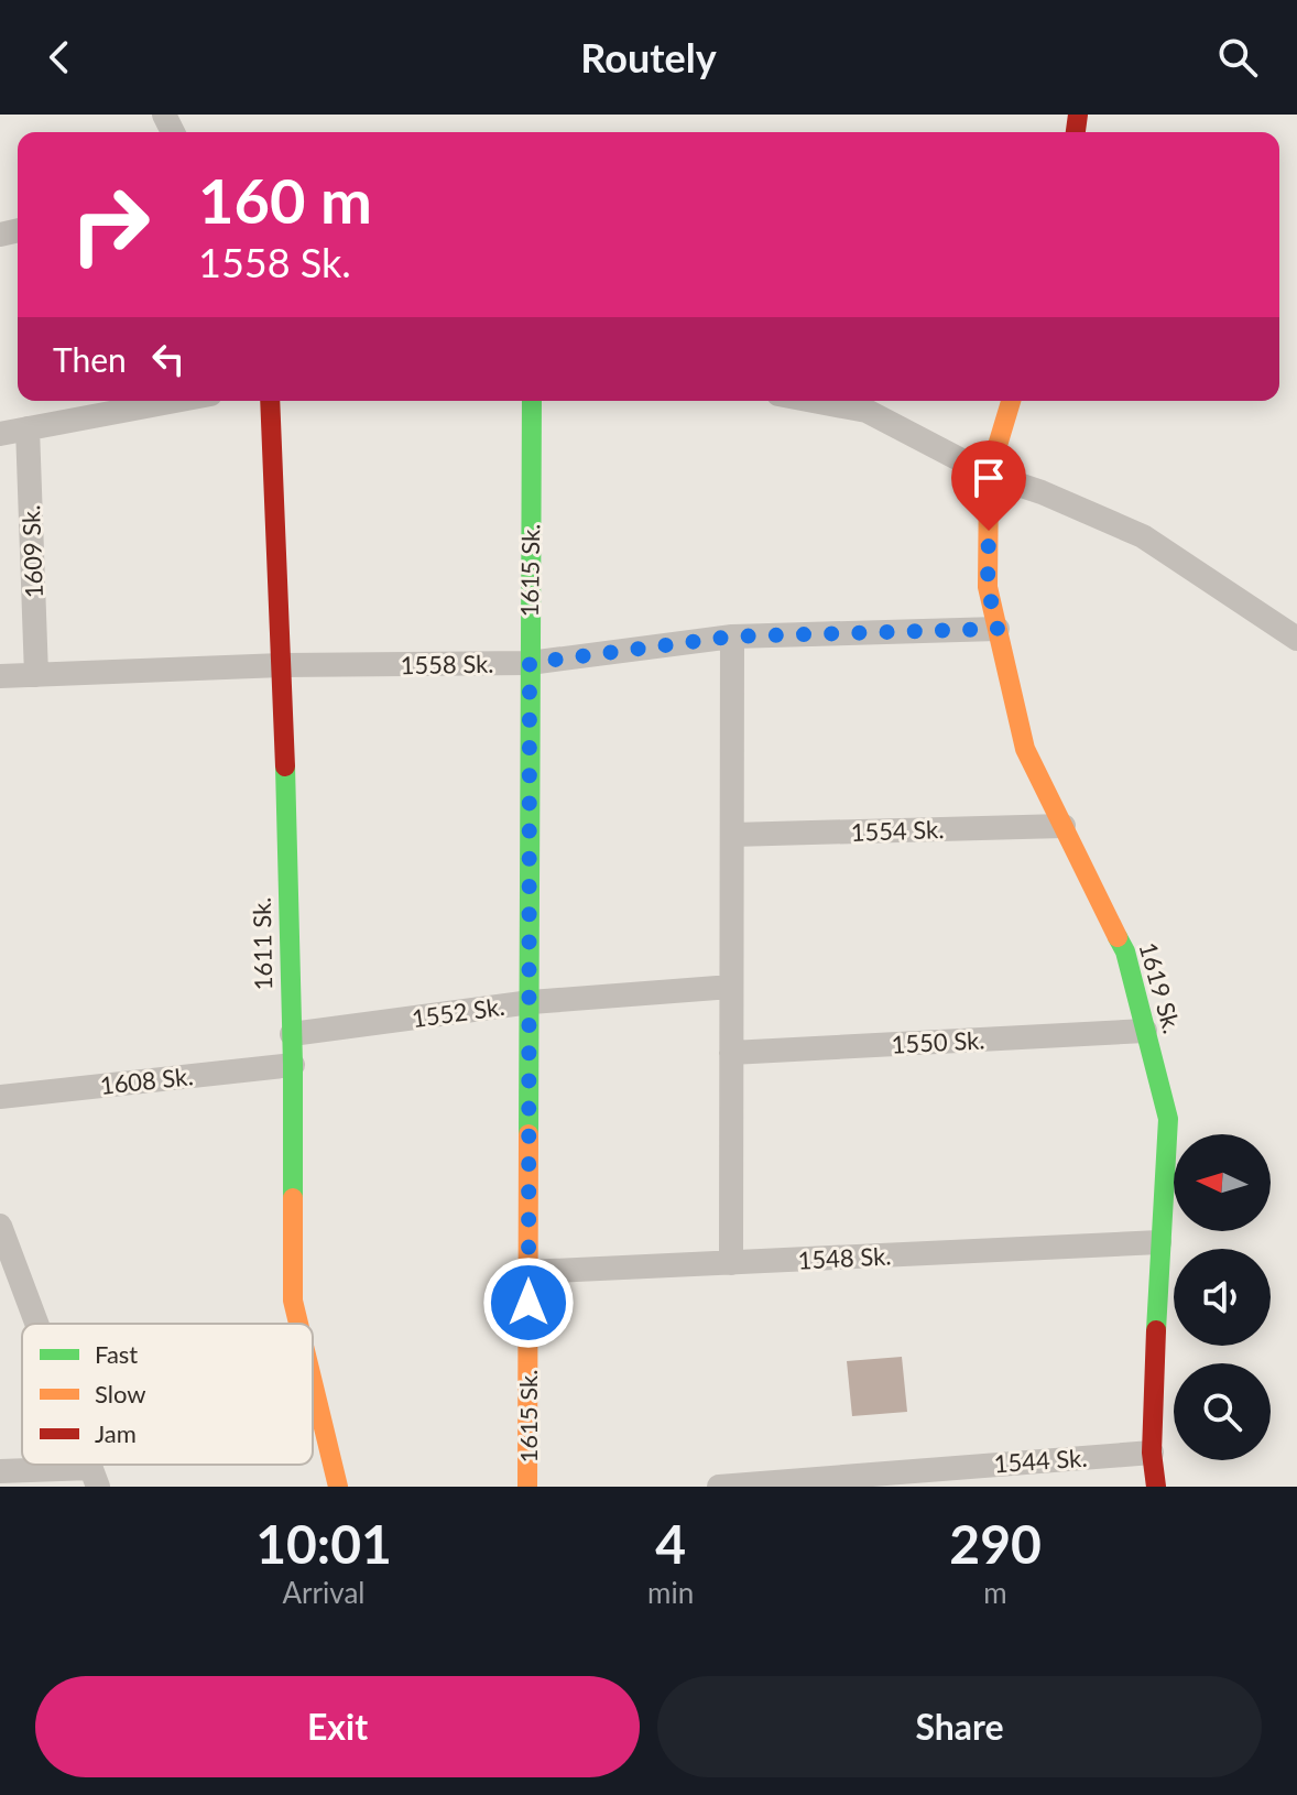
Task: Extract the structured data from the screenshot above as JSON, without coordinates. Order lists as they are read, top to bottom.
{
  "streets": {
    "street": [
      "1609 Sk.",
      "1615 Sk.",
      "1558 Sk.",
      "1554 Sk.",
      "1611 Sk.",
      "1619 Sk.",
      "1552 Sk.",
      "1550 Sk.",
      "1608 Sk.",
      "1548 Sk.",
      "1544 Sk."
    ]
  },
  "crossings": [
    ["1609 Sk.", "1558 Sk."],
    ["1615 Sk.", "1558 Sk."],
    ["1615 Sk.", "1552 Sk."],
    ["1615 Sk.", "1548 Sk."],
    ["1558 Sk.", "1611 Sk."],
    ["1558 Sk.", "1619 Sk."],
    ["1554 Sk.", "1619 Sk."],
    ["1611 Sk.", "1552 Sk."],
    ["1611 Sk.", "1608 Sk."],
    ["1619 Sk.", "1550 Sk."],
    ["1619 Sk.", "1548 Sk."],
    ["1619 Sk.", "1544 Sk."]
  ],
  "legend": ["Fast", "Slow", "Jam"],
  "north": "left",
  "page": {
    "header": "Routely",
    "turn": ["160 m", "1558 Sk."],
    "then": "Then",
    "eta": [
      "10:01",
      "Arrival",
      "4",
      "min",
      "290",
      "m"
    ],
    "buttons": ["Exit", "Share"]
  }
}
